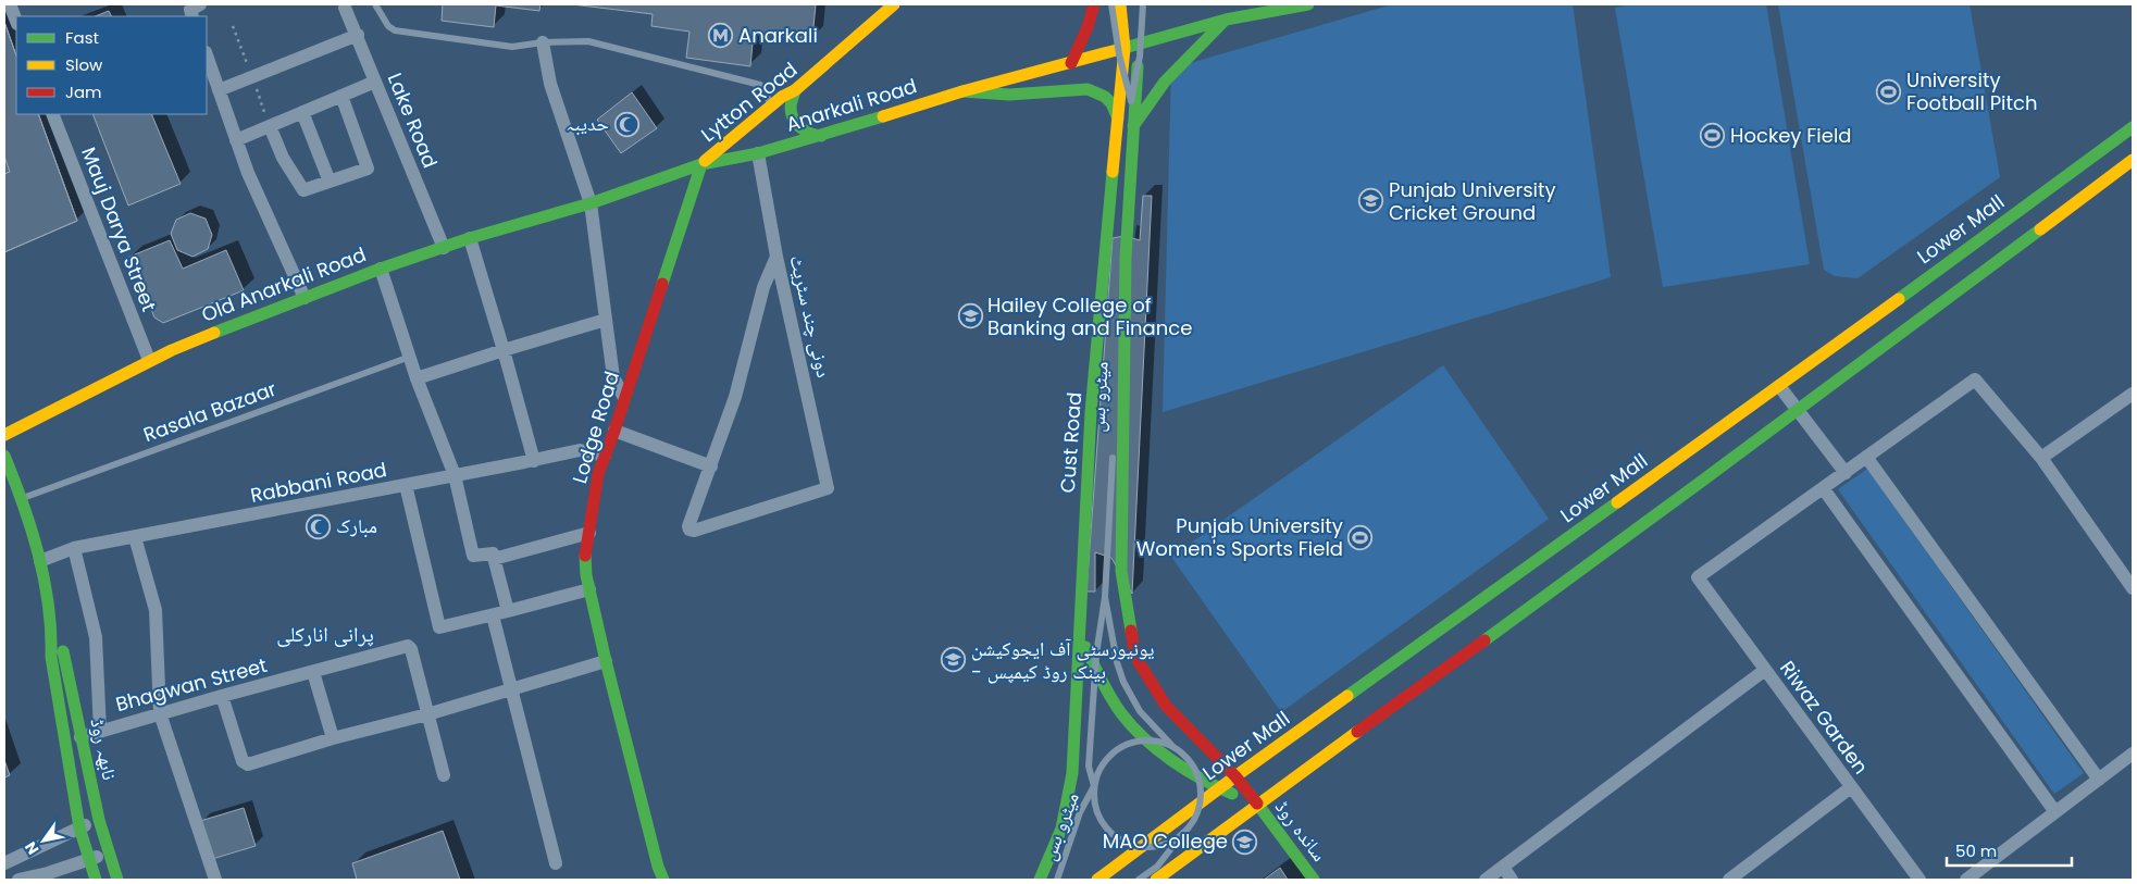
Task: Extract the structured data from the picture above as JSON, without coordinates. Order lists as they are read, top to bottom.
{
  "streets": {
    "main road": [
      "Lytton Road",
      "Anarkali Road",
      "Lower Mall",
      "Old Anarkali Road",
      "Lodge Road",
      "Cust Road",
      "نابھہ روڈ",
      "ساندہ روڈ"
    ],
    "street": [
      "Lake Road",
      "Mauj Darya Street",
      "دونی چند سٹریٹ",
      "Rabbani Road",
      "Bhagwan Street",
      "Riwaz Garden"
    ],
    "lane": ["میٹرو بس", "Rasala Bazaar"]
  },
  "crossings": [
    ["Lytton Road", "Anarkali Road"],
    ["Lytton Road", "Lodge Road"],
    ["Anarkali Road", "Old Anarkali Road"],
    ["Anarkali Road", "دونی چند سٹریٹ"],
    ["Anarkali Road", "Lodge Road"],
    ["Anarkali Road", "Cust Road"],
    ["Lake Road", "Old Anarkali Road"],
    ["Mauj Darya Street", "Old Anarkali Road"],
    ["Rasala Bazaar", "نابھہ روڈ"],
    ["Lodge Road", "Rabbani Road"],
    ["Rabbani Road", "نابھہ روڈ"],
    ["Bhagwan Street", "نابھہ روڈ"]
  ],
  "districts": ["پرانی انارکلی"],
  "places": {
    "metro station": ["Anarkali"],
    "sports": ["University Football Pitch", "Hockey Field", "Punjab University Women's Sports Field"],
    "mosque": ["حدیبہ", "مبارک"],
    "school or university": [
      "Punjab University Cricket Ground",
      "Hailey College of Banking and Finance",
      "یونیورسٹی آف ایجوکیشن - بینک روڈ کیمپس",
      "MAO College"
    ]
  },
  "legend": ["Fast", "Slow", "Jam"],
  "scale_bar": "50 m",
  "north": "bottom left"
}
